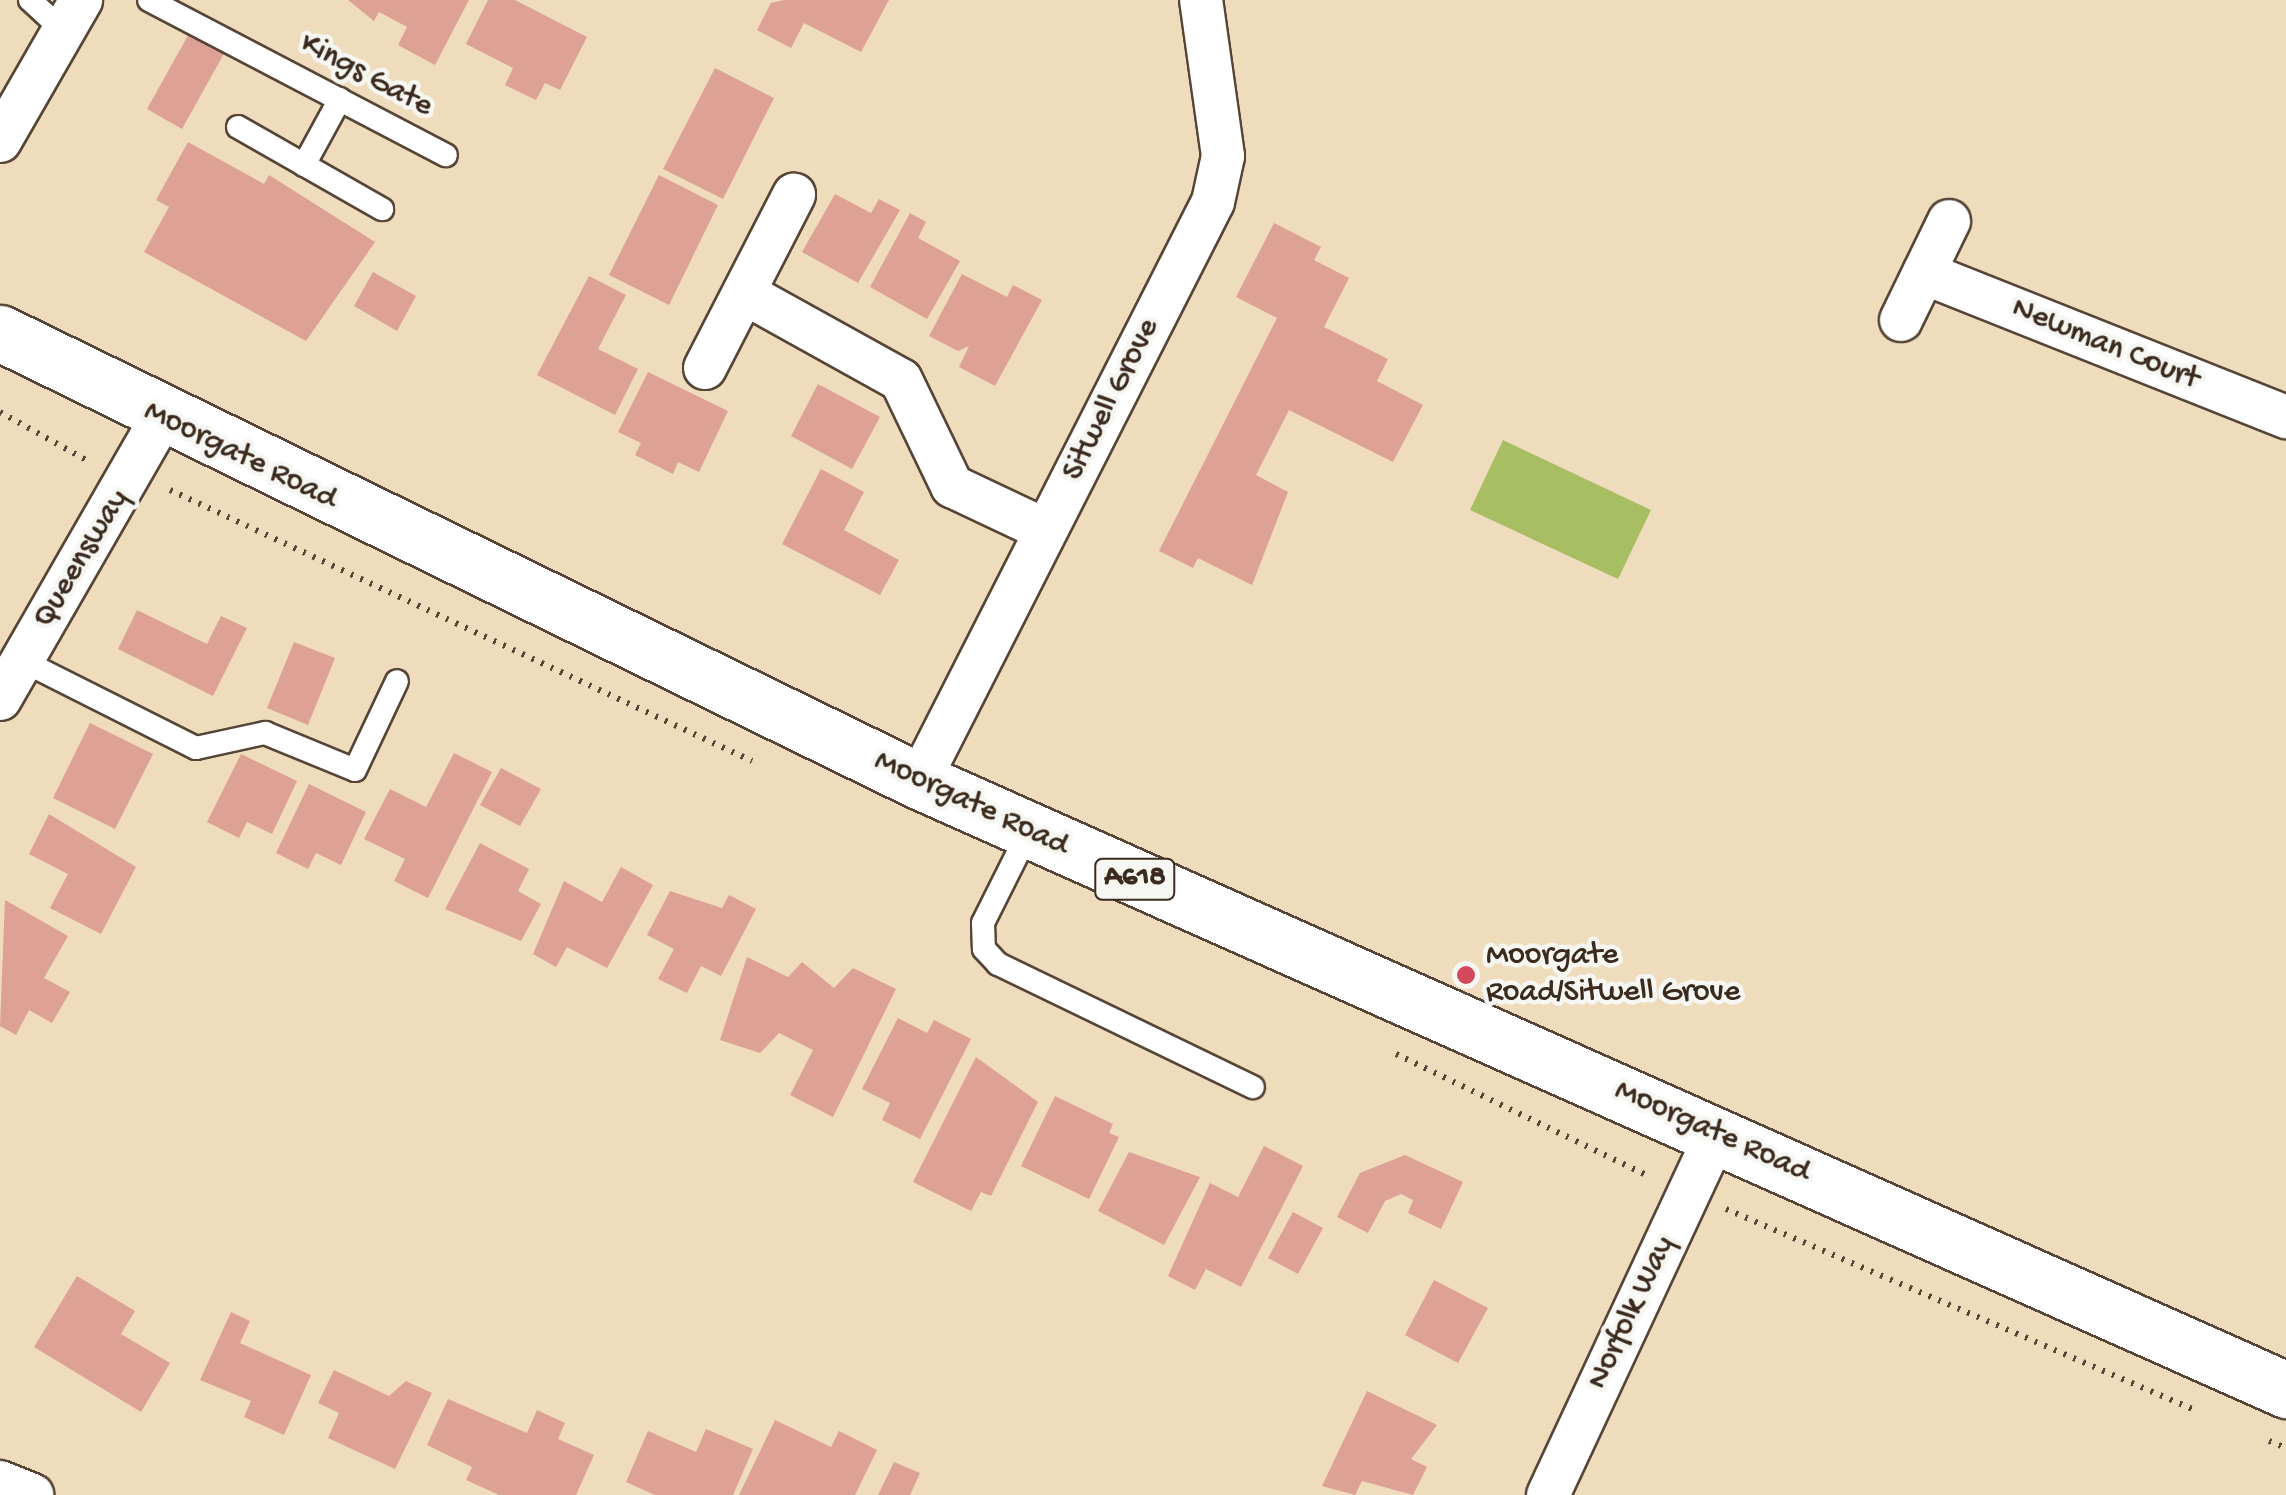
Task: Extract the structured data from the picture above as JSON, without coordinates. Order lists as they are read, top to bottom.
{
  "streets": {
    "main road": ["Moorgate Road", "A618"],
    "street": [
      "Newman Court",
      "Sitwell Grove",
      "Queensway",
      "Norfolk Way"
    ],
    "lane": ["Kings Gate"]
  },
  "crossings": [
    ["Sitwell Grove", "Moorgate Road"],
    ["Moorgate Road", "Queensway"],
    ["Moorgate Road", "Norfolk Way"]
  ],
  "places": ["Moorgate Road/Sitwell Grove"]
}
